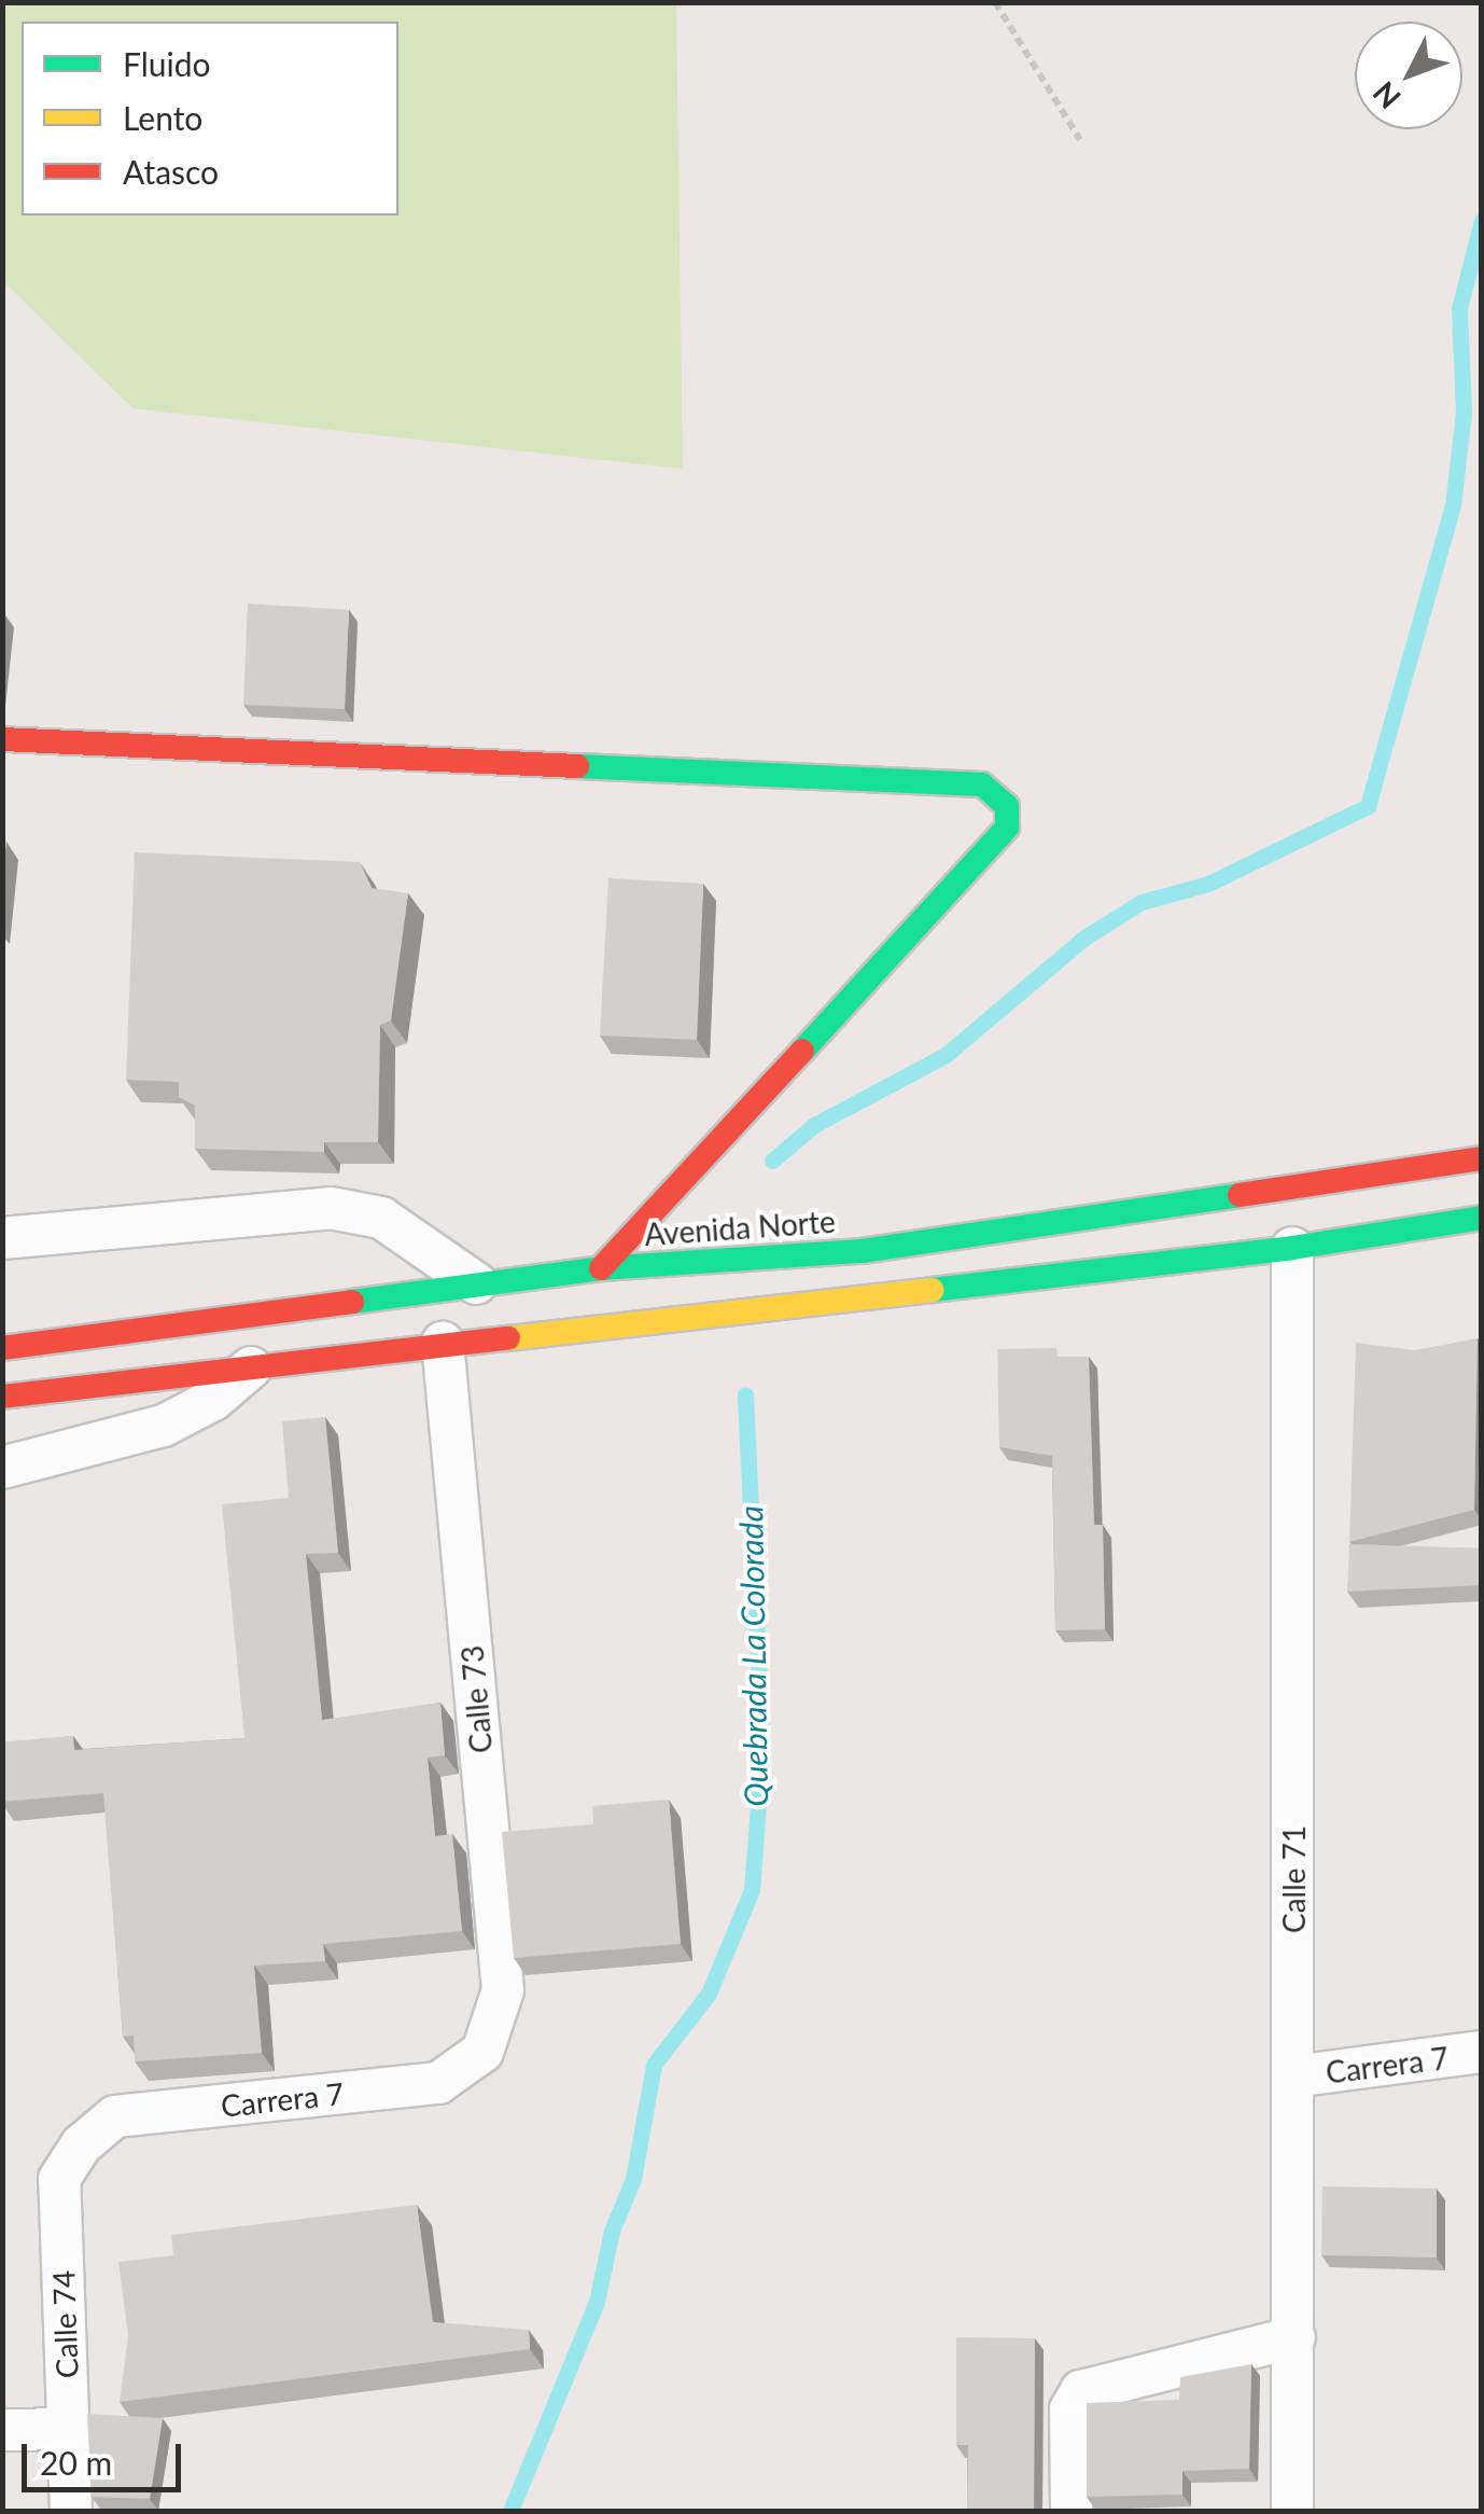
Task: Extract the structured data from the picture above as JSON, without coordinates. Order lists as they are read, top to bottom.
{
  "streets": {
    "main road": ["Avenida Norte"],
    "street": [
      "Calle 73",
      "Calle 71",
      "Carrera 7",
      "Calle 74"
    ]
  },
  "crossings": [
    ["Calle 73", "Carrera 7"],
    ["Calle 71", "Carrera 7"],
    ["Carrera 7", "Calle 74"]
  ],
  "water": ["Quebrada La Colorada"],
  "legend": ["Fluido", "Lento", "Atasco"],
  "scale_bar": "20 m",
  "north": "bottom left"
}
